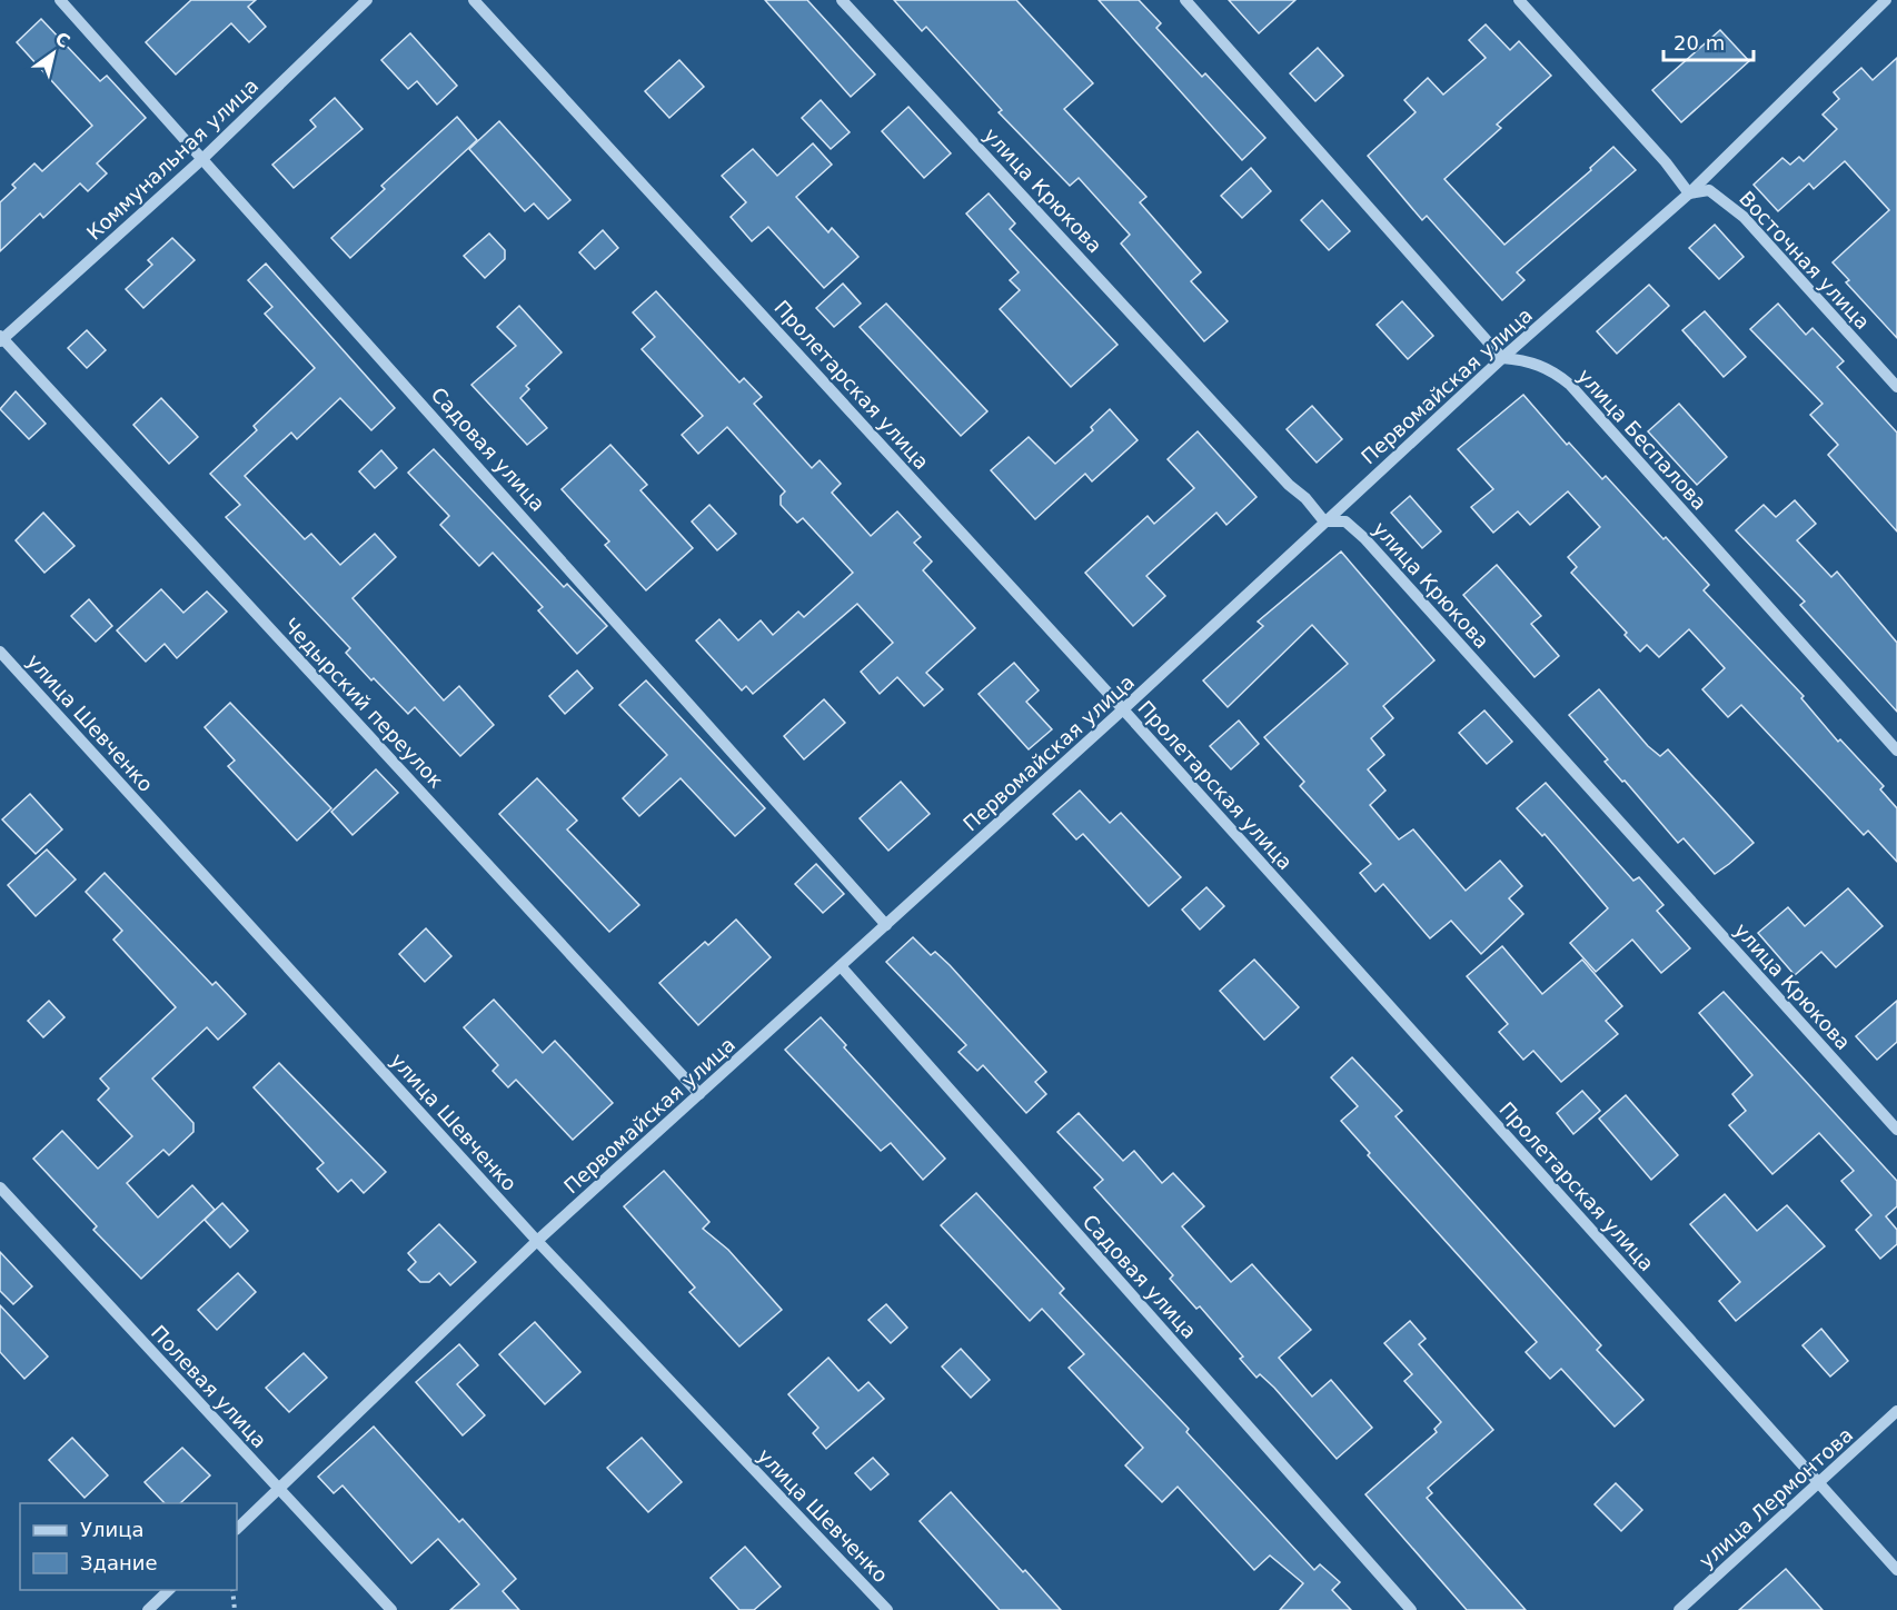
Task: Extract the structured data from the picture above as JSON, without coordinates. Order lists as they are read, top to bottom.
{
  "streets": {
    "street": [
      "Коммунальная улица",
      "улица Крюкова",
      "Восточная улица",
      "Пролетарская улица",
      "Первомайская улица",
      "улица Беспалова",
      "Садовая улица",
      "Чедырский переулок",
      "улица Шевченко",
      "Полевая улица",
      "улица Лермонтова"
    ]
  },
  "crossings": [
    ["Коммунальная улица", "Садовая улица"],
    ["Коммунальная улица", "Чедырский переулок"],
    ["улица Крюкова", "Первомайская улица"],
    ["Восточная улица", "Первомайская улица"],
    ["Пролетарская улица", "Первомайская улица"],
    ["Пролетарская улица", "улица Лермонтова"],
    ["Первомайская улица", "улица Беспалова"],
    ["Первомайская улица", "Садовая улица"],
    ["Первомайская улица", "Чедырский переулок"],
    ["Первомайская улица", "улица Шевченко"],
    ["Первомайская улица", "Полевая улица"]
  ],
  "legend": ["Улица", "Здание"],
  "scale_bar": "20 m",
  "north": "top right"
}
